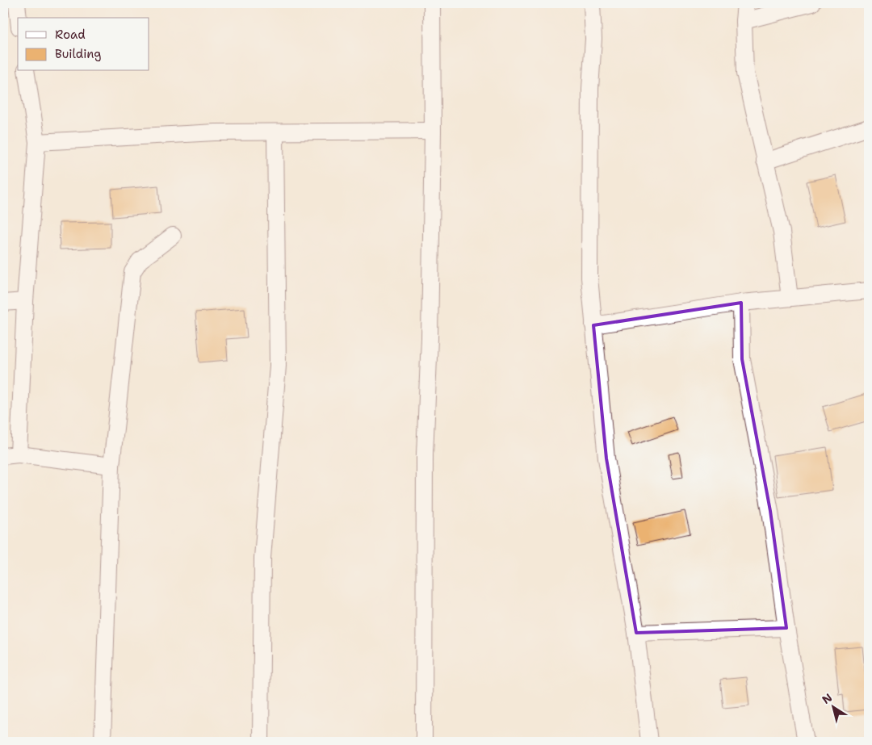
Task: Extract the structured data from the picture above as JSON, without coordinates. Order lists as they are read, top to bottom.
{
  "legend": ["Road", "Building"],
  "north": "top left"
}
